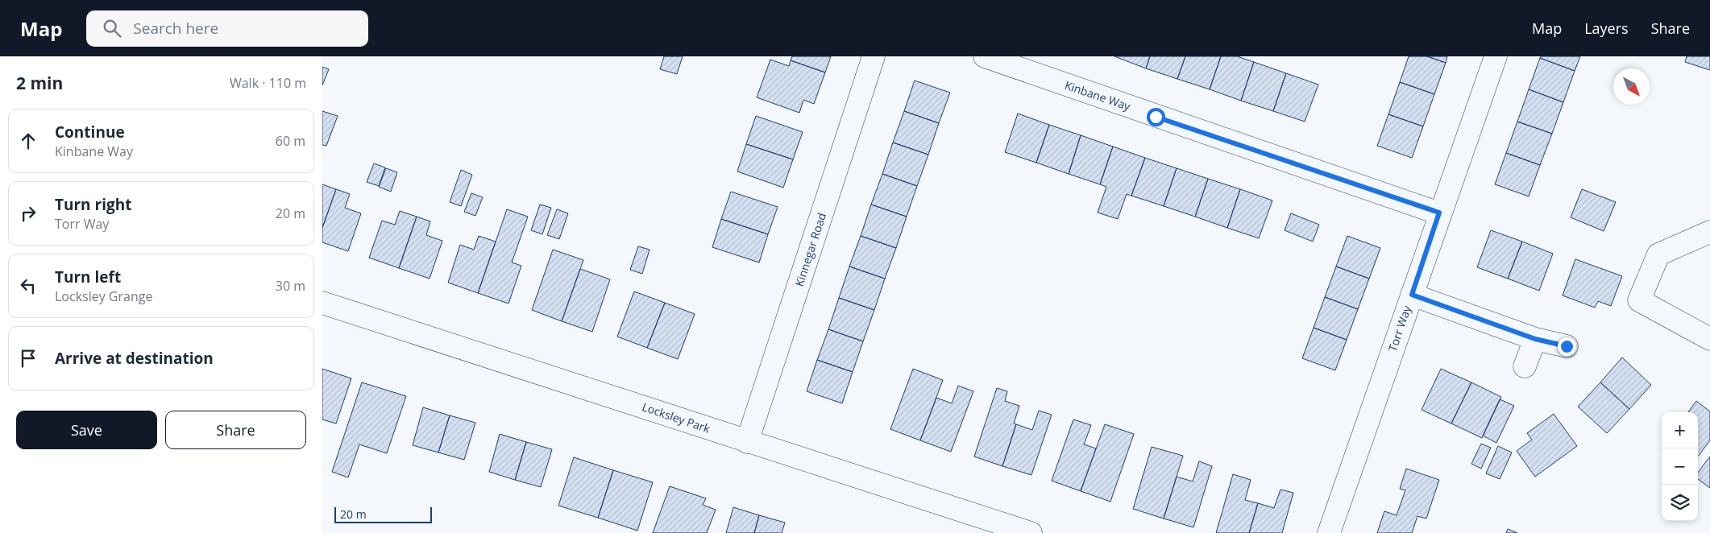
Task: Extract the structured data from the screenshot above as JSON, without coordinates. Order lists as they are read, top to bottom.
{
  "streets": {
    "street": [
      "Kinbane Way",
      "Kinnegar Road",
      "Torr Way",
      "Locksley Park"
    ]
  },
  "crossings": [
    ["Kinbane Way", "Torr Way"],
    ["Kinnegar Road", "Locksley Park"]
  ],
  "scale_bar": "20 m",
  "north": "bottom right",
  "page": {
    "header": "Map",
    "search": "Search here",
    "nav": ["Map", "Layers", "Share"],
    "heading": ["2 min", "Walk · 110 m"],
    "list": [
      ["Continue", "Kinbane Way", "60 m"],
      ["Turn right", "Torr Way", "20 m"],
      ["Turn left", "Locksley Grange", "30 m"],
      "Arrive at destination"
    ],
    "buttons": ["Save", "Share"],
    "map_buttons": ["+", "−"],
    "scale": "20 m"
  }
}
